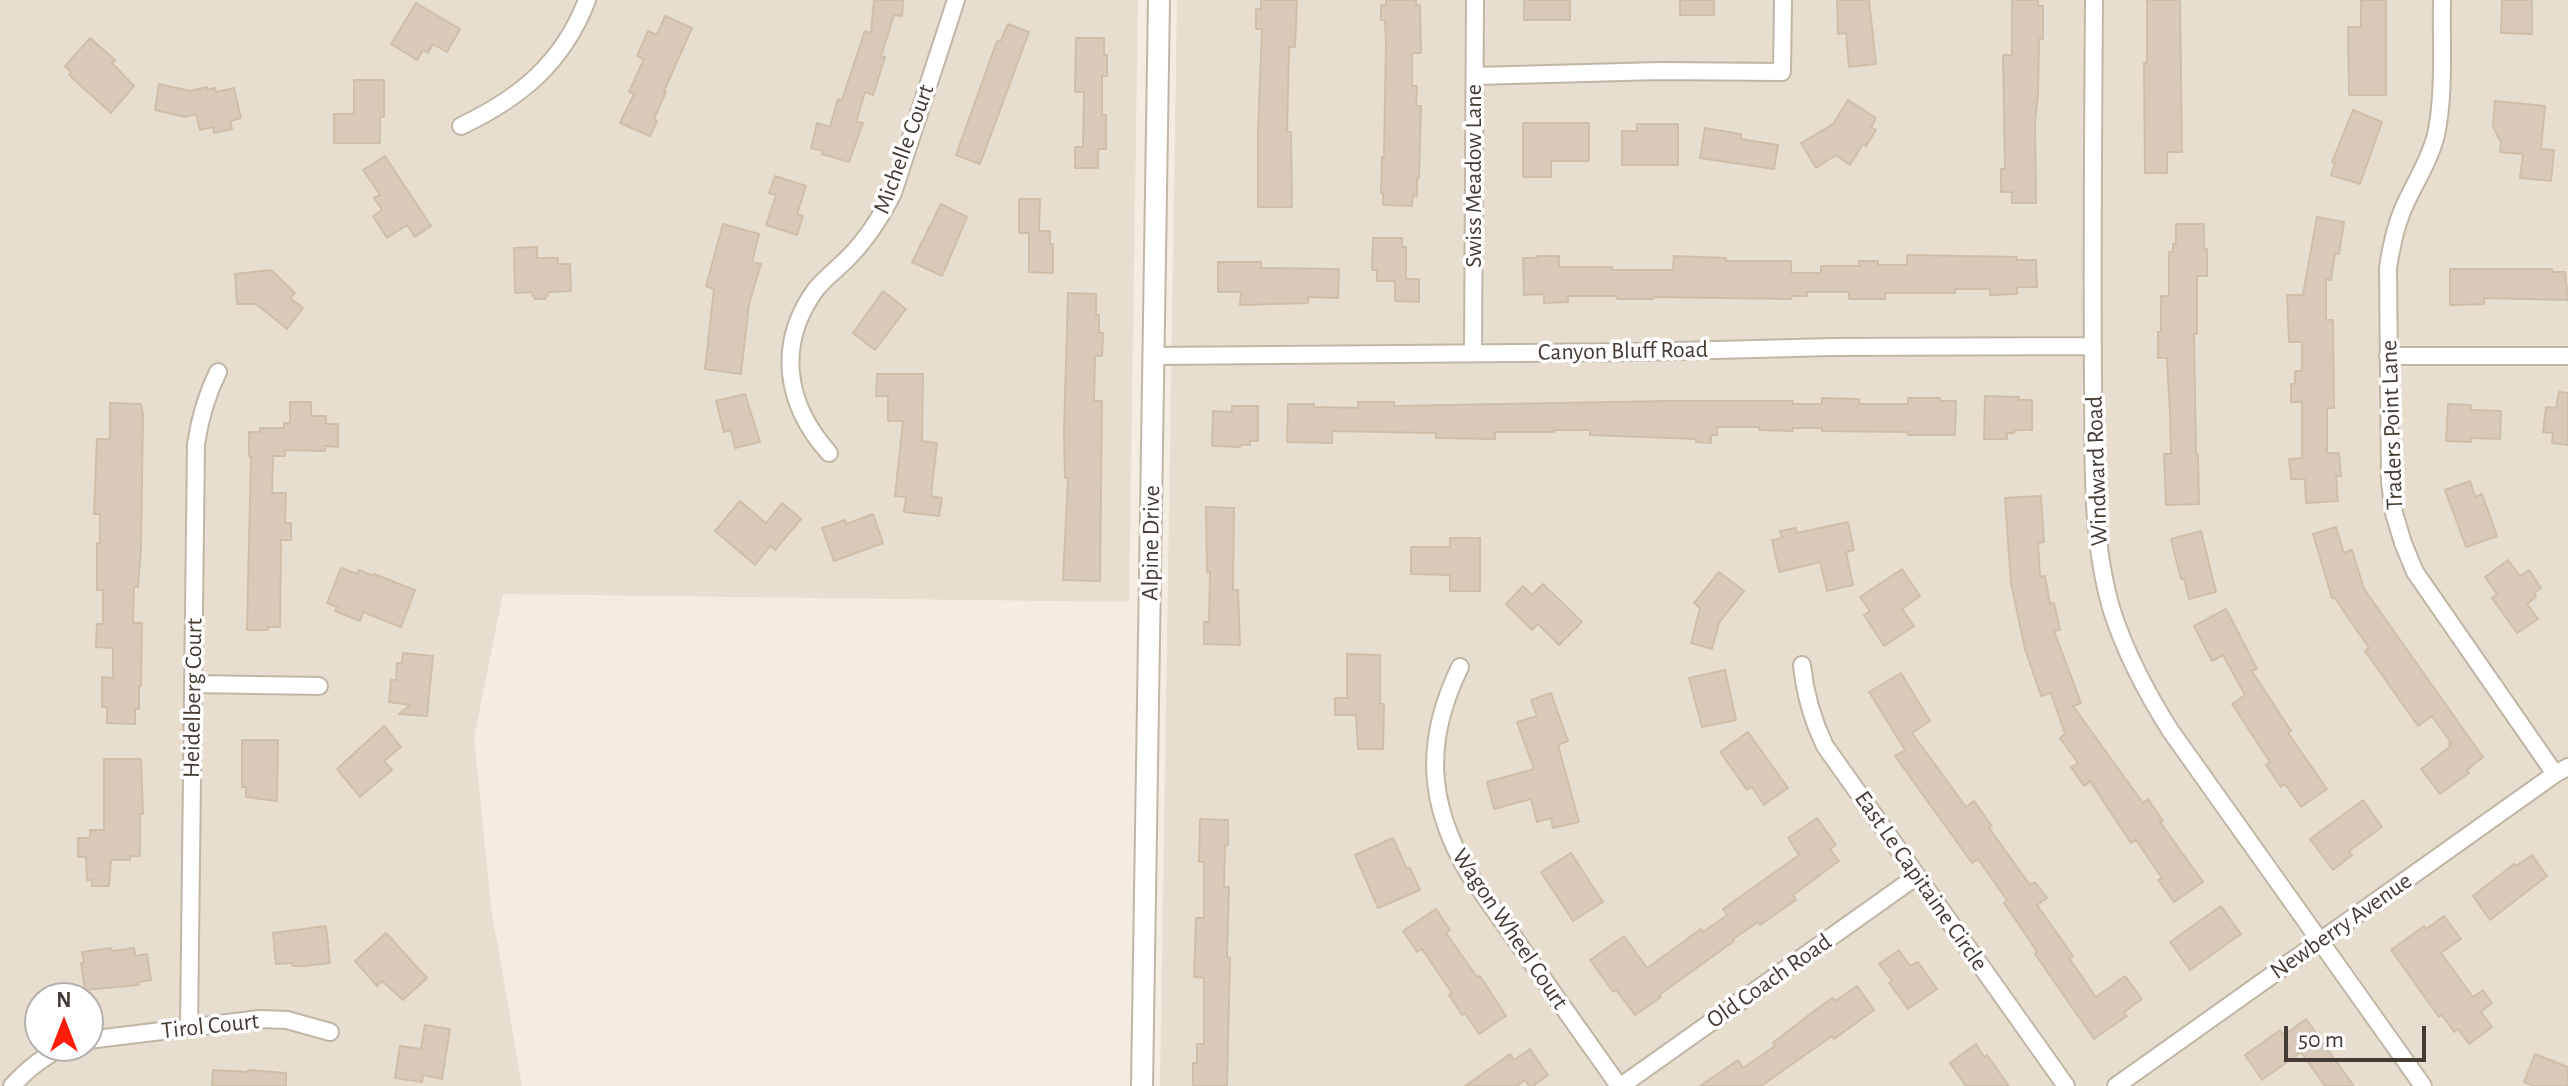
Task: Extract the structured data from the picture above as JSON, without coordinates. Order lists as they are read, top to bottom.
{
  "streets": {
    "street": [
      "Michelle Court",
      "Swiss Meadow Lane",
      "Canyon Bluff Road",
      "Traders Point Lane",
      "Windward Road",
      "Alpine Drive",
      "Heidelberg Court",
      "East Le Capitaine Circle",
      "Newberry Avenue",
      "Wagon Wheel Court",
      "Old Coach Road",
      "Tirol Court"
    ]
  },
  "crossings": [
    ["Swiss Meadow Lane", "Canyon Bluff Road"],
    ["Canyon Bluff Road", "Windward Road"],
    ["Canyon Bluff Road", "Alpine Drive"],
    ["Traders Point Lane", "Newberry Avenue"],
    ["Windward Road", "Newberry Avenue"],
    ["Heidelberg Court", "Tirol Court"],
    ["East Le Capitaine Circle", "Old Coach Road"],
    ["Wagon Wheel Court", "Old Coach Road"]
  ],
  "scale_bar": "50 m",
  "north": "top"
}
